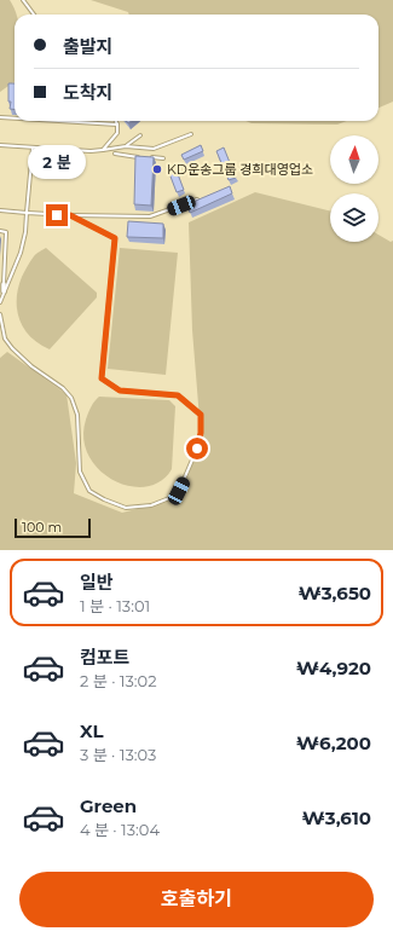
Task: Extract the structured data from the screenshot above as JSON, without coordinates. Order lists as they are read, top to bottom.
{
  "places": ["KD운송그룹 경희대영업소"],
  "scale_bar": "100 m",
  "north": "top",
  "page": {
    "banner": ["출발지", "도착지"],
    "bubble": "2 분",
    "scale": "100 m",
    "list": [
      {
        "name": "일반",
        "note": "1 분 · 13:01",
        "value": "₩3,650"
      },
      {
        "name": "컴포트",
        "note": "2 분 · 13:02",
        "value": "₩4,920"
      },
      {
        "name": "XL",
        "note": "3 분 · 13:03",
        "value": "₩6,200"
      },
      {
        "name": "Green",
        "note": "4 분 · 13:04",
        "value": "₩3,610"
      }
    ],
    "buttons": "호출하기"
  }
}
